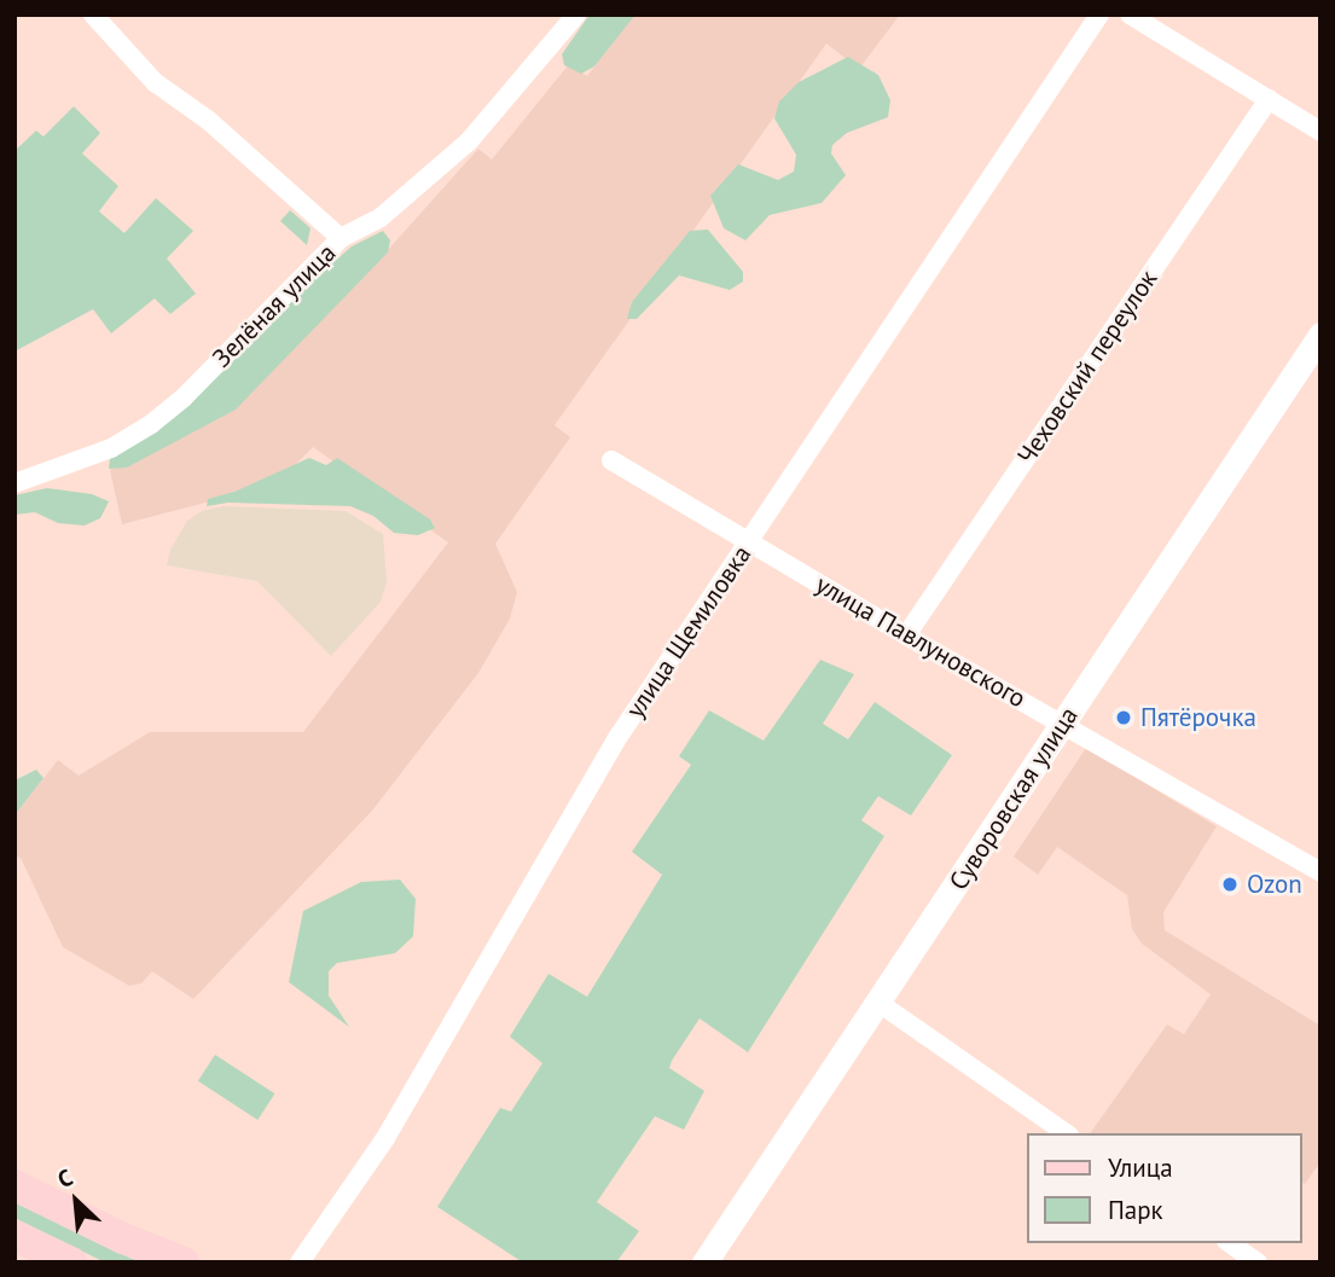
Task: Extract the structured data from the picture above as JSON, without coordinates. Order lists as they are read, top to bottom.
{
  "streets": {
    "street": [
      "Зелёная улица",
      "Чеховский переулок",
      "улица Щемиловка",
      "улица Павлуновского",
      "Суворовская улица"
    ]
  },
  "crossings": [
    ["Чеховский переулок", "улица Павлуновского"],
    ["улица Щемиловка", "улица Павлуновского"],
    ["улица Павлуновского", "Суворовская улица"]
  ],
  "places": ["Пятёрочка", "Ozon"],
  "legend": ["Улица", "Парк"],
  "north": "top left"
}
